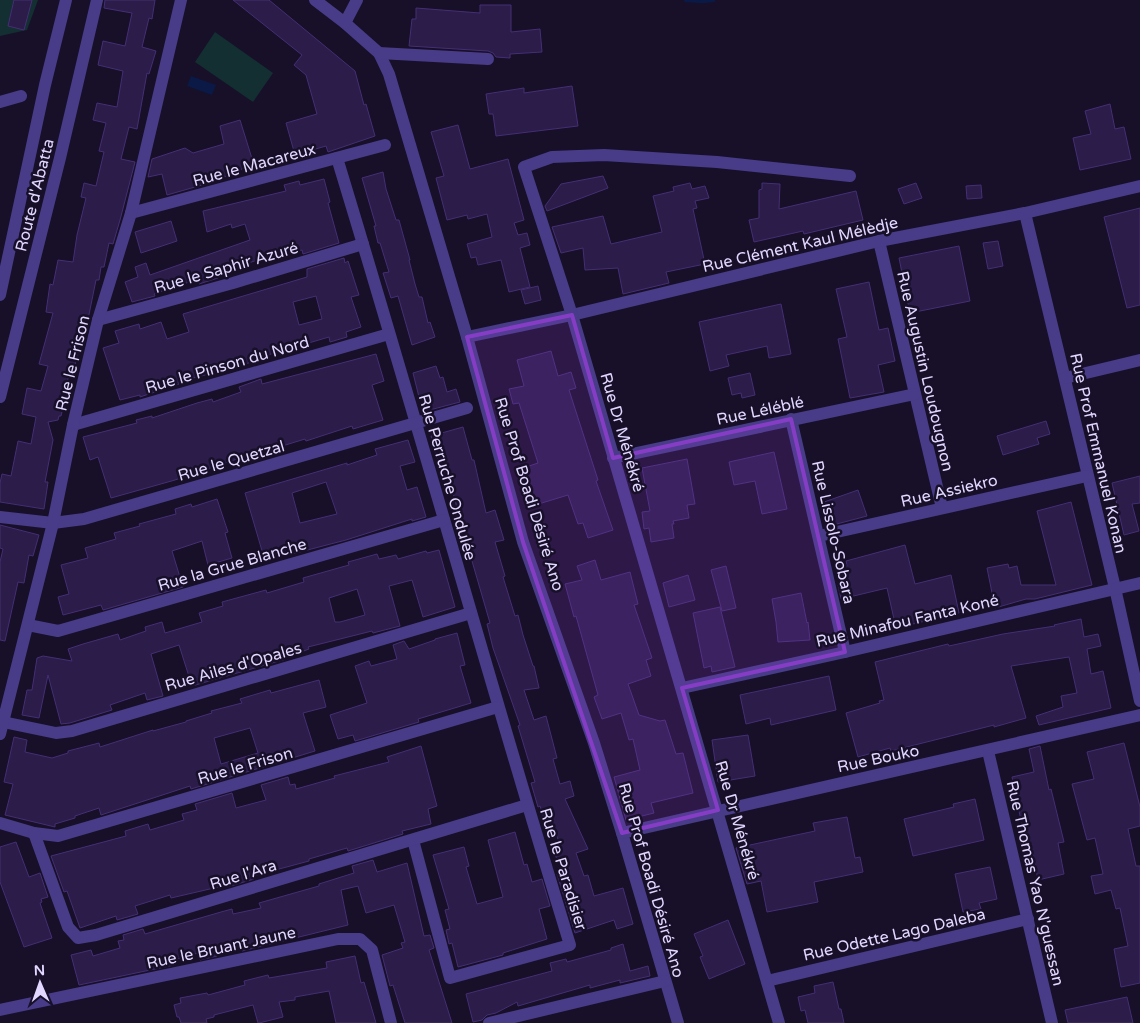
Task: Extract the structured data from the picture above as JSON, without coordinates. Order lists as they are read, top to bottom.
{
  "streets": {
    "street": [
      "Rue le Macareux",
      "Route d'Abatta",
      "Rue Clément Kaul Mélèdje",
      "Rue le Saphir Azuré",
      "Rue le Frison",
      "Rue le Pinson du Nord",
      "Rue Augustin Loudougnon",
      "Rue Léléblé",
      "Rue Dr Ménékré",
      "Rue Prof Emmanuel Konan",
      "Rue le Quetzal",
      "Rue Perruche Ondulée",
      "Rue Assiekro",
      "Rue Prof Boadi Désiré Ano",
      "Rue Lissolo-Sobara",
      "Rue la Grue Blanche",
      "Rue Minafou Fanta Koné",
      "Rue Ailes d'Opales",
      "Rue Bouko",
      "Rue le Paradisier",
      "Rue l'Ara",
      "Rue Thomas Yao N'guessan",
      "Rue Odette Lago Daleba",
      "Rue le Bruant Jaune"
    ]
  },
  "crossings": [
    ["Rue le Macareux", "Rue le Frison"],
    ["Rue le Macareux", "Rue Perruche Ondulée"],
    ["Rue Clément Kaul Mélèdje", "Rue Augustin Loudougnon"],
    ["Rue Clément Kaul Mélèdje", "Rue Dr Ménékré"],
    ["Rue Clément Kaul Mélèdje", "Rue Prof Emmanuel Konan"],
    ["Rue Clément Kaul Mélèdje", "Rue Prof Boadi Désiré Ano"],
    ["Rue le Saphir Azuré", "Rue le Frison"],
    ["Rue le Saphir Azuré", "Rue Perruche Ondulée"],
    ["Rue le Frison", "Rue le Pinson du Nord"],
    ["Rue le Frison", "Rue le Quetzal"],
    ["Rue le Frison", "Rue Perruche Ondulée"],
    ["Rue le Frison", "Rue la Grue Blanche"],
    ["Rue le Frison", "Rue Ailes d'Opales"],
    ["Rue le Frison", "Rue l'Ara"],
    ["Rue le Pinson du Nord", "Rue Perruche Ondulée"],
    ["Rue Augustin Loudougnon", "Rue Léléblé"],
    ["Rue Augustin Loudougnon", "Rue Assiekro"],
    ["Rue Léléblé", "Rue Dr Ménékré"],
    ["Rue Léléblé", "Rue Lissolo-Sobara"],
    ["Rue Dr Ménékré", "Rue Minafou Fanta Koné"],
    ["Rue Dr Ménékré", "Rue Bouko"],
    ["Rue Dr Ménékré", "Rue Odette Lago Daleba"],
    ["Rue Prof Emmanuel Konan", "Rue Assiekro"],
    ["Rue Prof Emmanuel Konan", "Rue Minafou Fanta Koné"],
    ["Rue le Quetzal", "Rue Perruche Ondulée"],
    ["Rue Perruche Ondulée", "Rue la Grue Blanche"],
    ["Rue Perruche Ondulée", "Rue Ailes d'Opales"],
    ["Rue Perruche Ondulée", "Rue le Paradisier"],
    ["Rue Perruche Ondulée", "Rue l'Ara"],
    ["Rue Assiekro", "Rue Lissolo-Sobara"],
    ["Rue Prof Boadi Désiré Ano", "Rue Bouko"],
    ["Rue Lissolo-Sobara", "Rue Minafou Fanta Koné"],
    ["Rue Bouko", "Rue Thomas Yao N'guessan"],
    ["Rue le Paradisier", "Rue l'Ara"],
    ["Rue Thomas Yao N'guessan", "Rue Odette Lago Daleba"]
  ],
  "north": "top"
}
